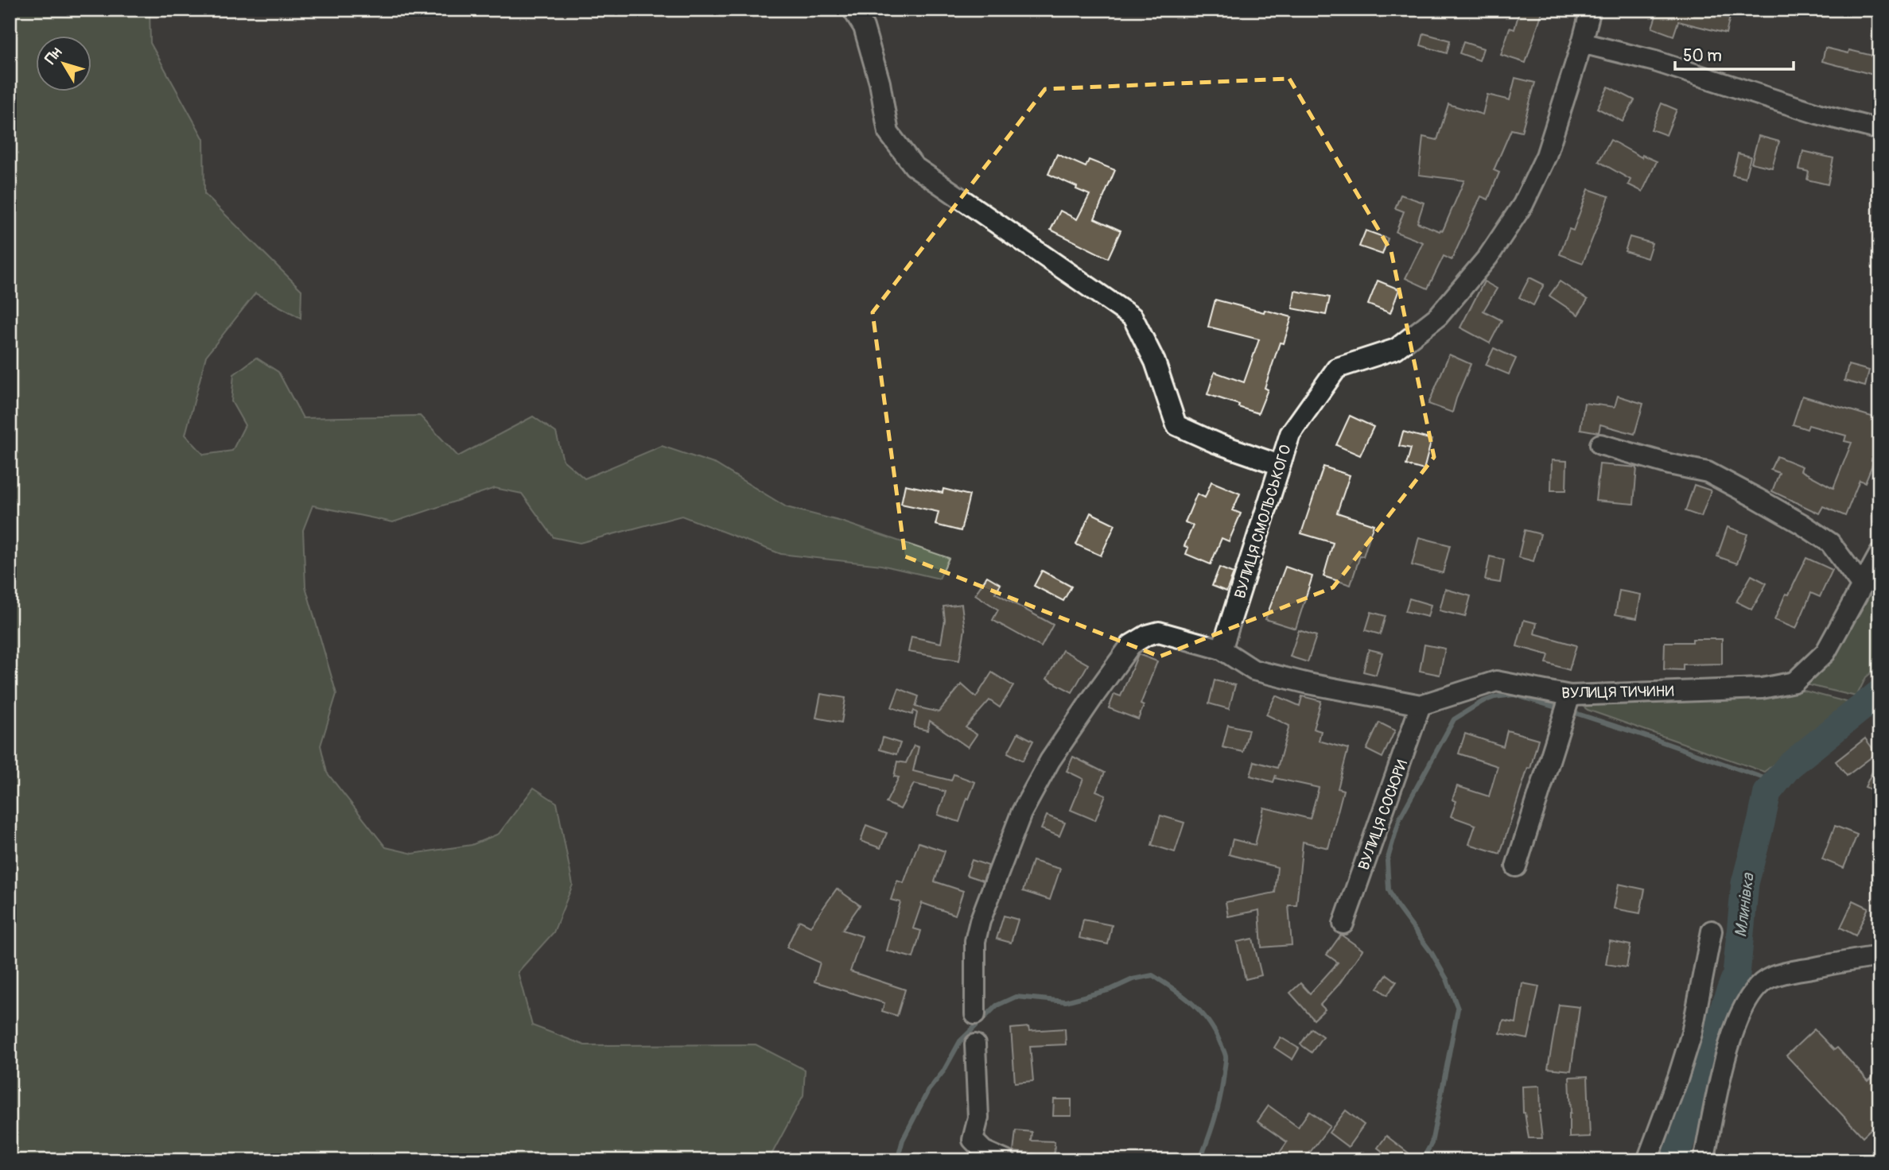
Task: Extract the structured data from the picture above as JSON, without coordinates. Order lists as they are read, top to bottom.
{
  "streets": {
    "street": ["ВУЛИЦЯ СМОЛЬСЬКОГО", "ВУЛИЦЯ ТИЧИНИ", "ВУЛИЦЯ СОСЮРИ"]
  },
  "crossings": [
    ["ВУЛИЦЯ СМОЛЬСЬКОГО", "ВУЛИЦЯ ТИЧИНИ"],
    ["ВУЛИЦЯ ТИЧИНИ", "ВУЛИЦЯ СОСЮРИ"]
  ],
  "water": ["Млинівка"],
  "scale_bar": "50 m",
  "north": "top left"
}
